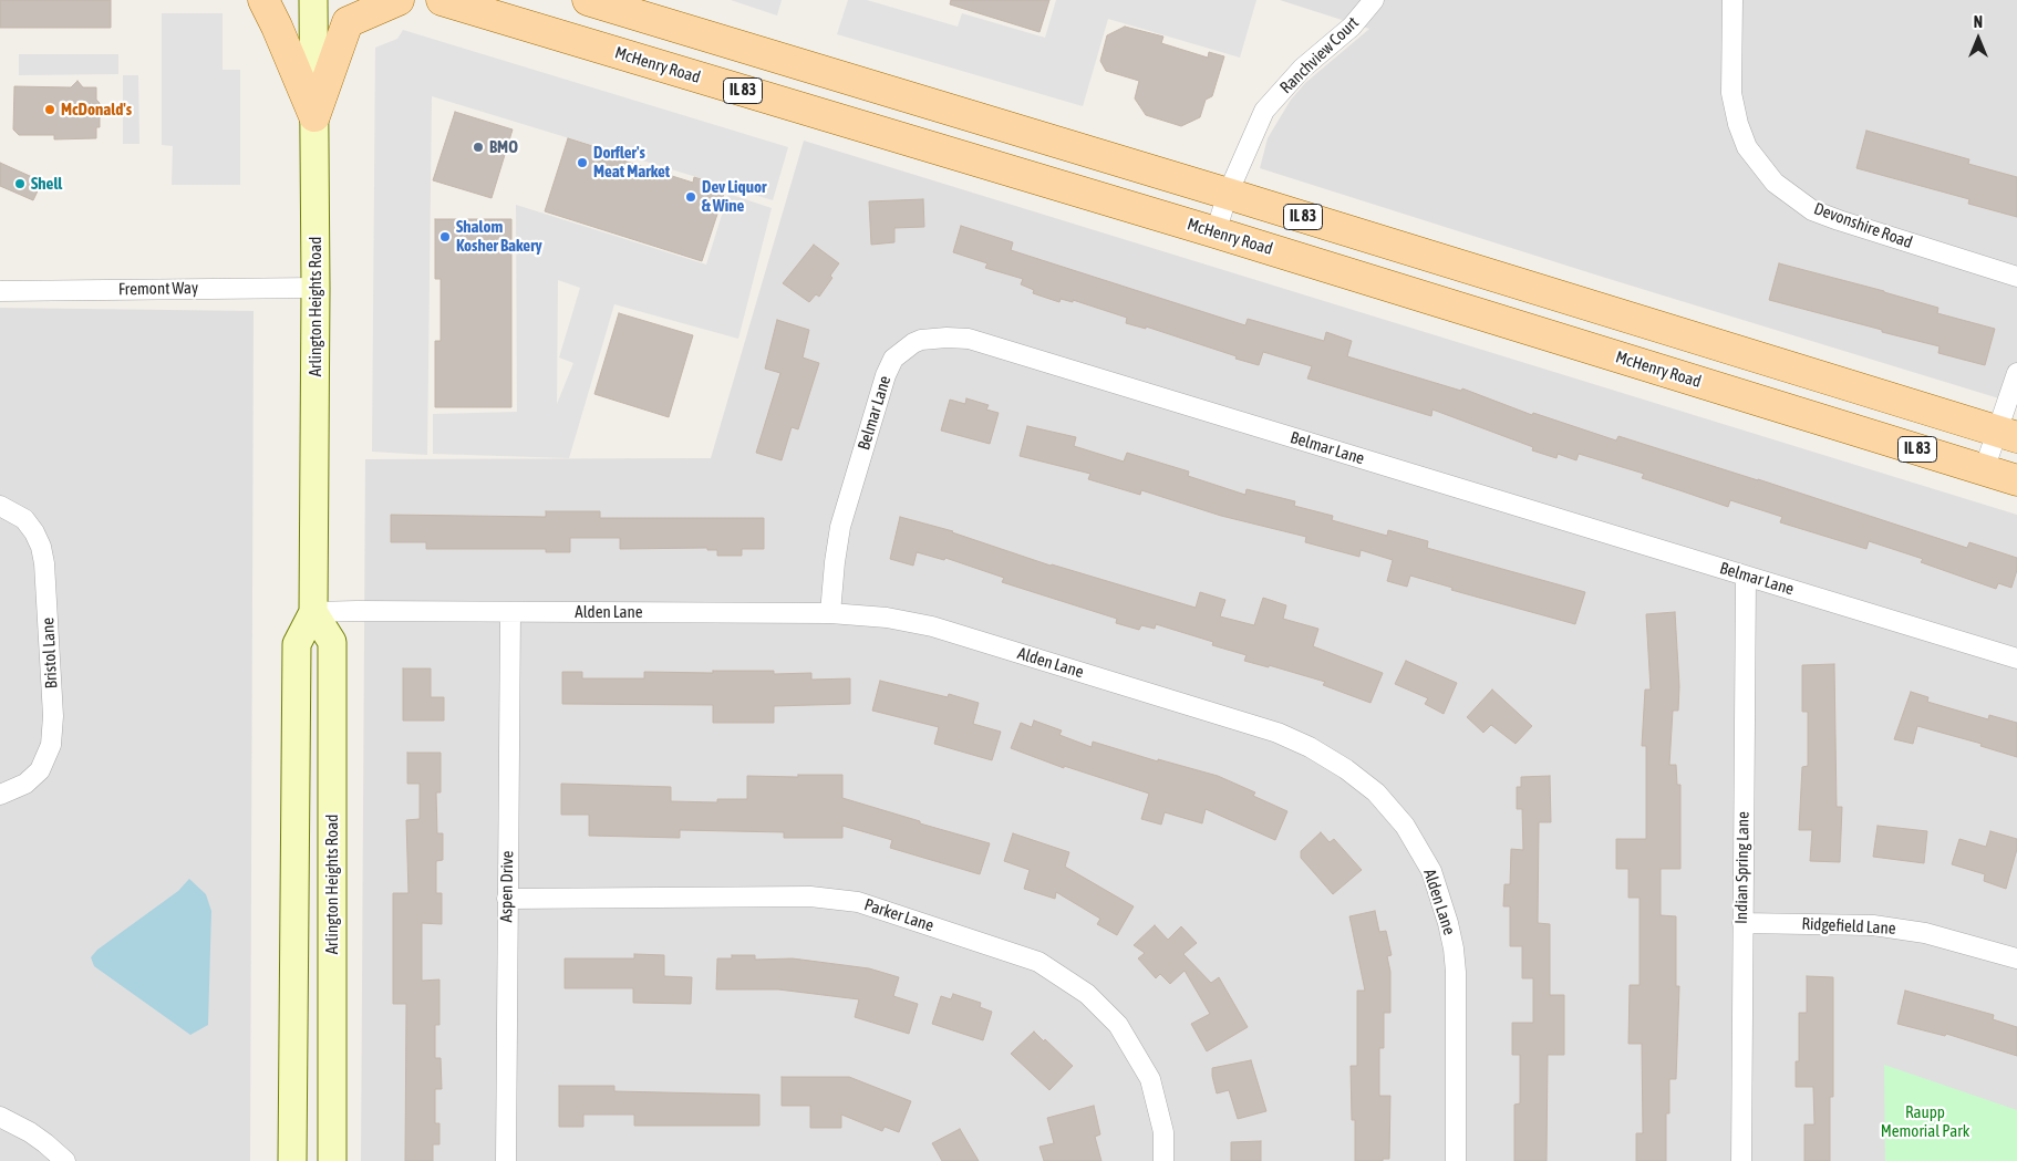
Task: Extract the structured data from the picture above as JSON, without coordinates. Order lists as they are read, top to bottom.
{
  "streets": {
    "main road": ["McHenry Road", "IL 83", "Arlington Heights Road"],
    "street": [
      "Ranchview Court",
      "Devonshire Road",
      "Fremont Way",
      "Belmar Lane",
      "Alden Lane",
      "Bristol Lane",
      "Indian Spring Lane",
      "Aspen Drive",
      "Parker Lane",
      "Ridgefield Lane"
    ]
  },
  "crossings": [
    ["Ranchview Court", "McHenry Road"],
    ["Ranchview Court", "IL 83"],
    ["Fremont Way", "Arlington Heights Road"],
    ["Arlington Heights Road", "Alden Lane"],
    ["Belmar Lane", "Alden Lane"],
    ["Belmar Lane", "Indian Spring Lane"],
    ["Alden Lane", "Aspen Drive"],
    ["Indian Spring Lane", "Ridgefield Lane"],
    ["Aspen Drive", "Parker Lane"]
  ],
  "parks": ["Raupp Memorial Park"],
  "places": [
    "McDonald's",
    "BMO",
    "Dorfler's Meat Market",
    "Shell",
    "Dev Liquor & Wine",
    "Shalom Kosher Bakery"
  ],
  "north": "top"
}
